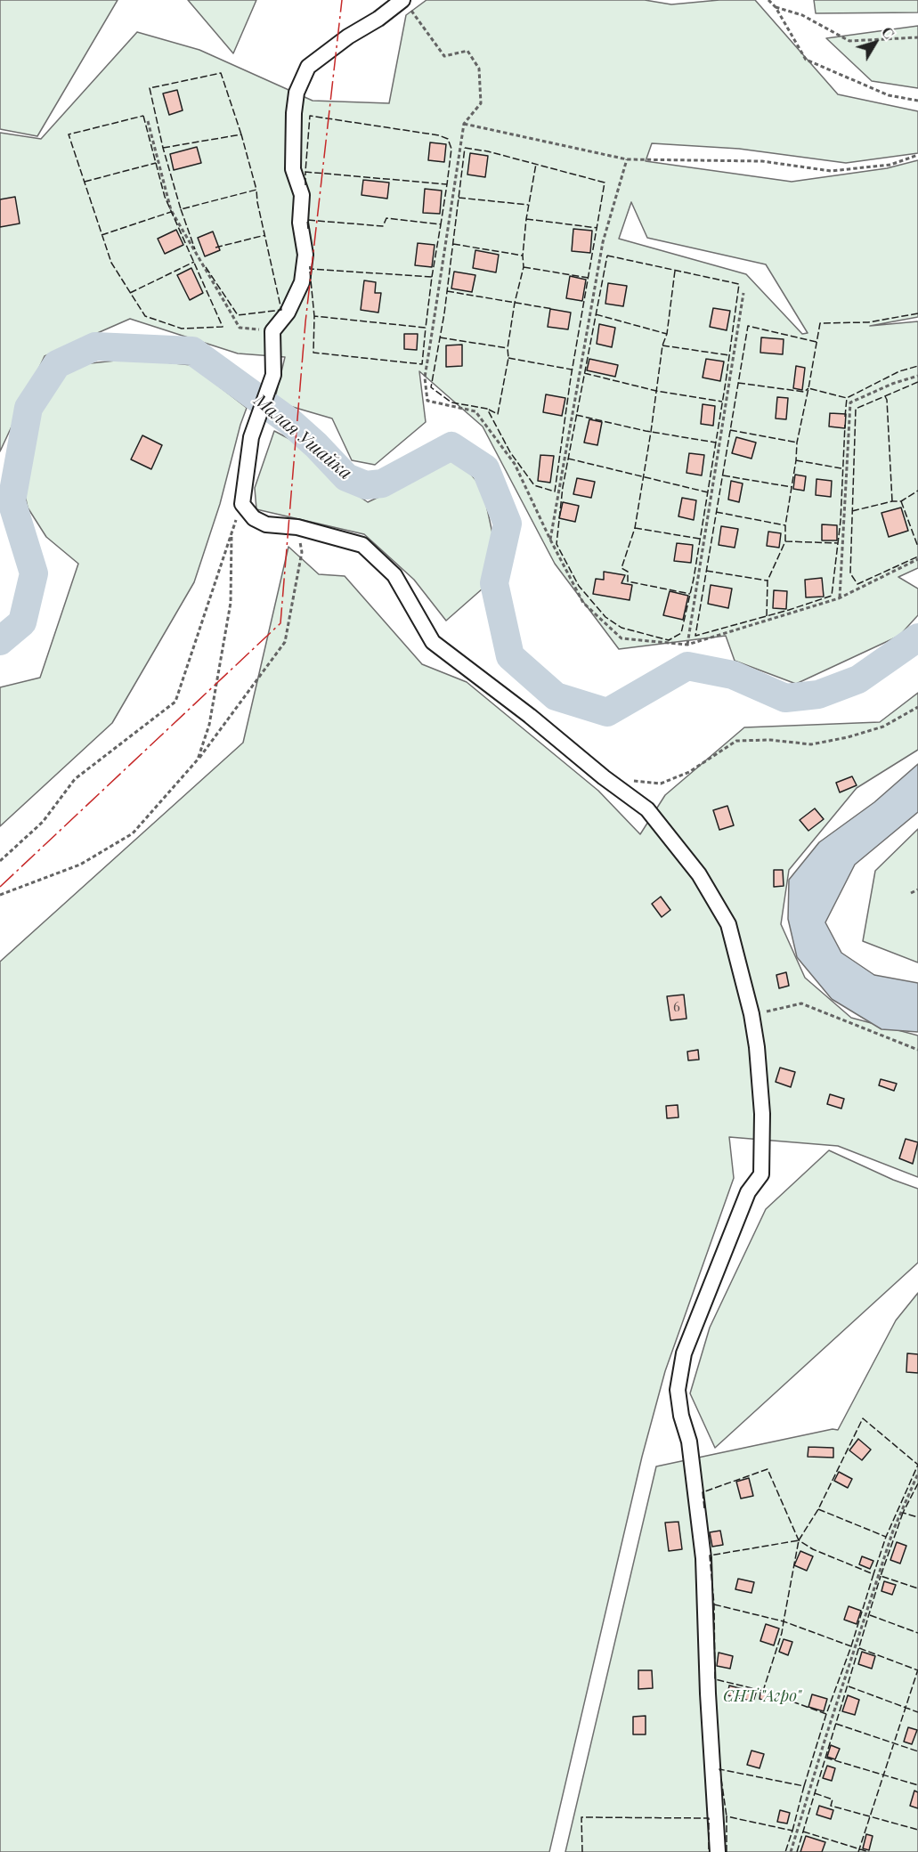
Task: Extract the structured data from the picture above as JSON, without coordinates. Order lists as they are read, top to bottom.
{
  "water": ["Малая Ушайка"],
  "parks": ["СНТ \"Агро\""],
  "house_numbers": ["6"],
  "north": "top right"
}
